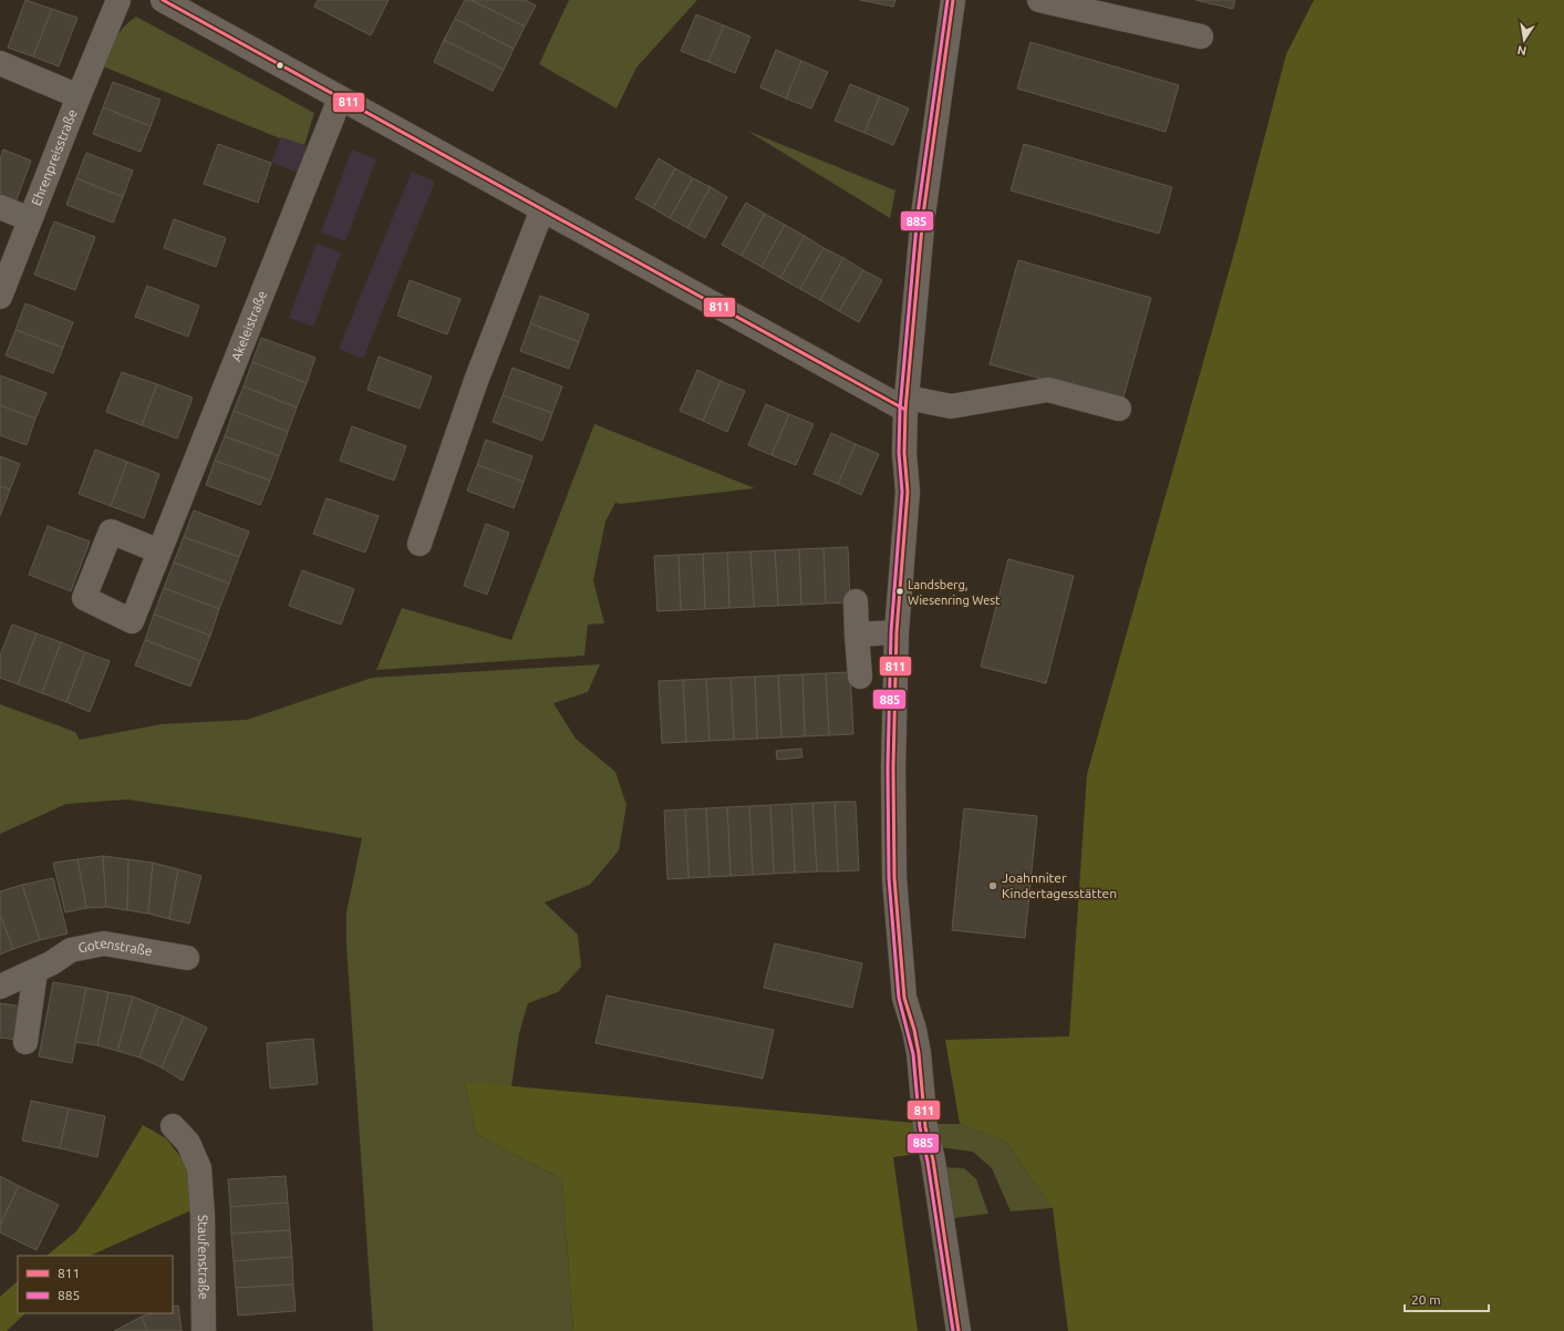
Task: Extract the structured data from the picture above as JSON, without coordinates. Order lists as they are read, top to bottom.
{
  "streets": {
    "street": [
      "Ehrenpreisstraße",
      "Akeleistraße",
      "Gotenstraße",
      "Staufenstraße"
    ]
  },
  "places": ["Landsberg, Wiesenring West", "Joahnniter Kindertagesstätten"],
  "lines": ["transit line 811", "transit line 885"],
  "legend": ["811", "885"],
  "scale_bar": "20 m",
  "north": "bottom"
}
